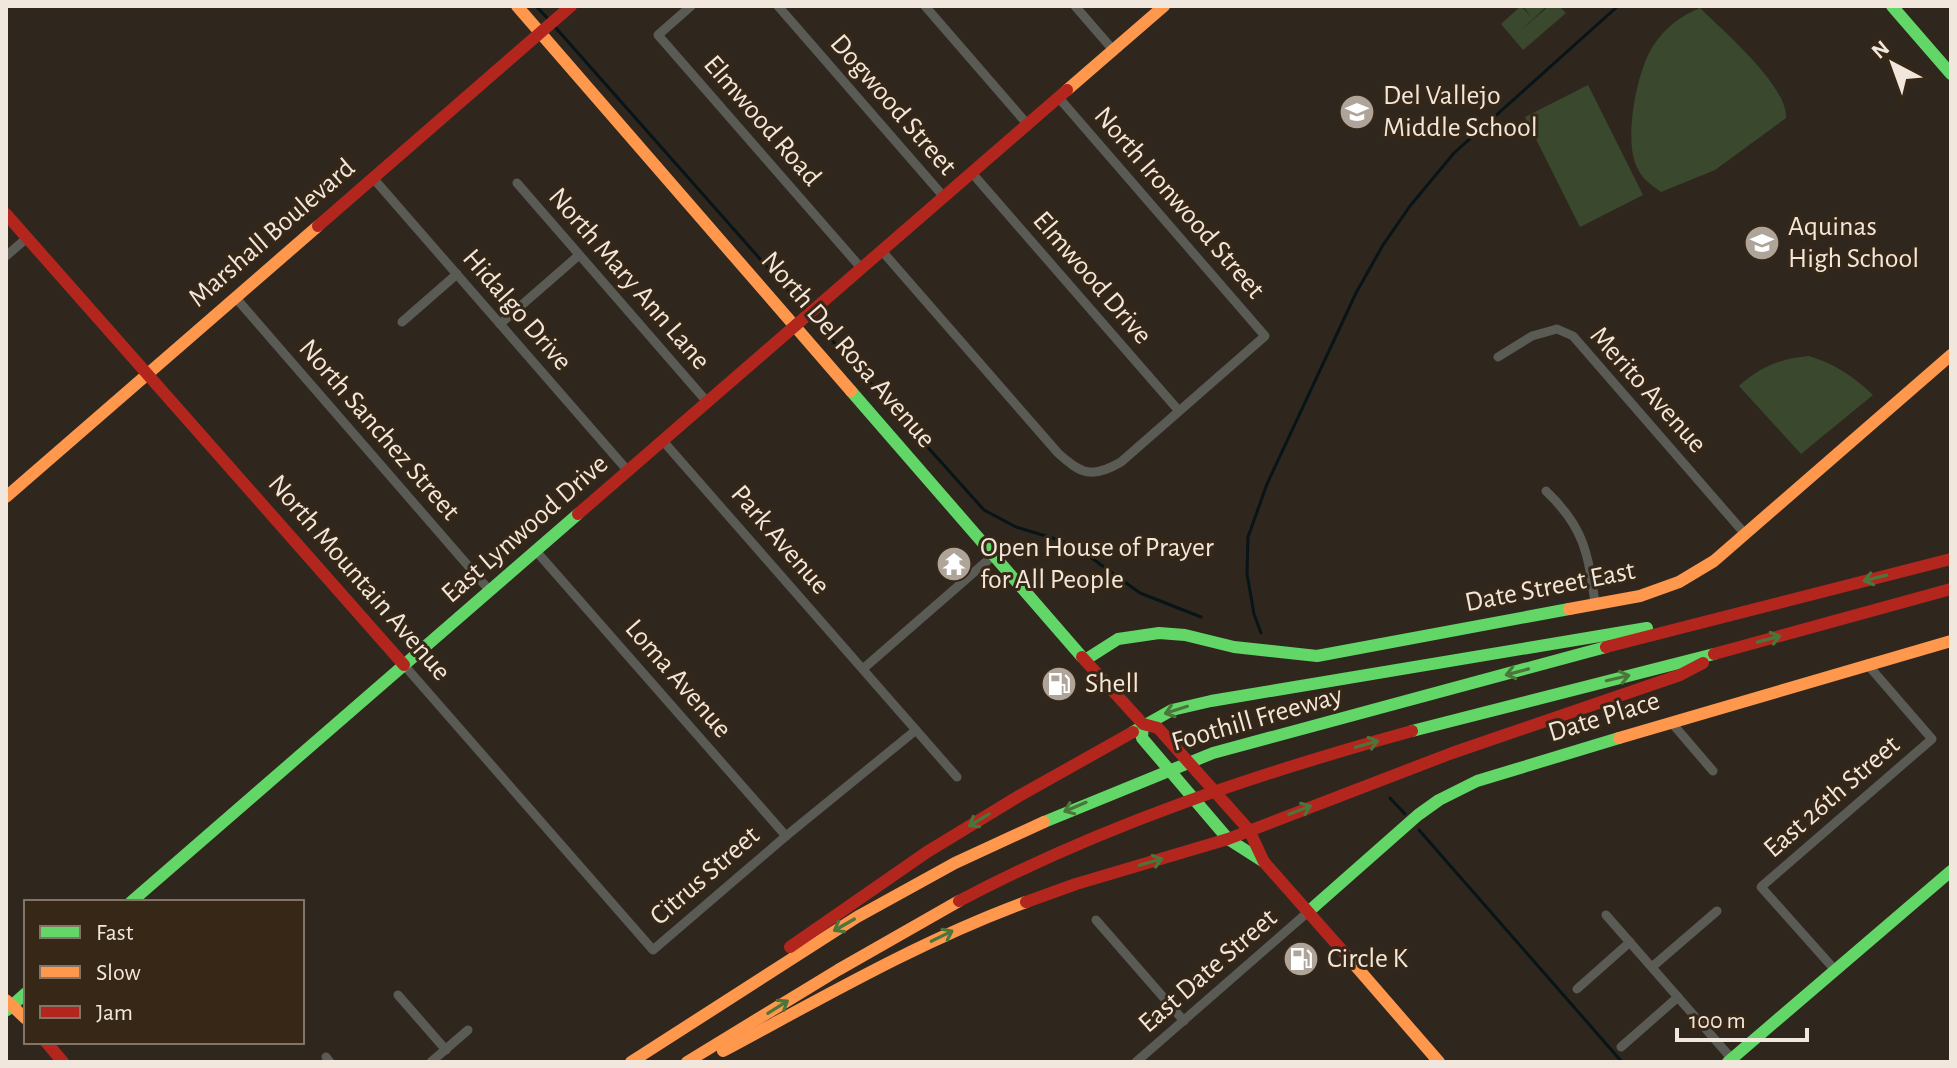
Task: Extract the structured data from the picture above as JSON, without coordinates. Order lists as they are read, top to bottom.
{
  "streets": {
    "main road": [
      "Marshall Boulevard",
      "North Del Rosa Avenue",
      "East Lynwood Drive",
      "North Mountain Avenue",
      "Date Street East",
      "Date Place",
      "Foothill Freeway"
    ],
    "street": [
      "Dogwood Street",
      "Elmwood Road",
      "North Ironwood Street",
      "Elmwood Drive",
      "North Mary Ann Lane",
      "Hidalgo Drive",
      "Merito Avenue",
      "North Sanchez Street",
      "Park Avenue",
      "Loma Avenue",
      "East 26th Street",
      "Citrus Street",
      "East Date Street"
    ]
  },
  "crossings": [
    ["Dogwood Street", "East Lynwood Drive"],
    ["Elmwood Road", "East Lynwood Drive"],
    ["North Ironwood Street", "Elmwood Drive"],
    ["North Ironwood Street", "East Lynwood Drive"],
    ["Marshall Boulevard", "Hidalgo Drive"],
    ["Marshall Boulevard", "North Del Rosa Avenue"],
    ["Marshall Boulevard", "North Sanchez Street"],
    ["Marshall Boulevard", "North Mountain Avenue"],
    ["Elmwood Drive", "East Lynwood Drive"],
    ["North Mary Ann Lane", "East Lynwood Drive"],
    ["Hidalgo Drive", "East Lynwood Drive"],
    ["North Del Rosa Avenue", "East Lynwood Drive"],
    ["North Del Rosa Avenue", "Date Street East"],
    ["North Del Rosa Avenue", "Date Place"],
    ["North Del Rosa Avenue", "East Date Street"],
    ["Merito Avenue", "Date Street East"],
    ["North Sanchez Street", "East Lynwood Drive"],
    ["East Lynwood Drive", "Park Avenue"],
    ["East Lynwood Drive", "North Mountain Avenue"],
    ["East Lynwood Drive", "Loma Avenue"],
    ["Park Avenue", "Citrus Street"],
    ["North Mountain Avenue", "Citrus Street"],
    ["Loma Avenue", "Citrus Street"],
    ["Date Place", "East 26th Street"],
    ["Date Place", "East Date Street"]
  ],
  "places": {
    "school or university": ["Del Vallejo Middle School", "Aquinas High School"],
    "temple": ["Open House of Prayer for All People"],
    "fuel station": ["Shell", "Circle K"]
  },
  "legend": ["Fast", "Slow", "Jam"],
  "scale_bar": "100 m",
  "north": "top left"
}
